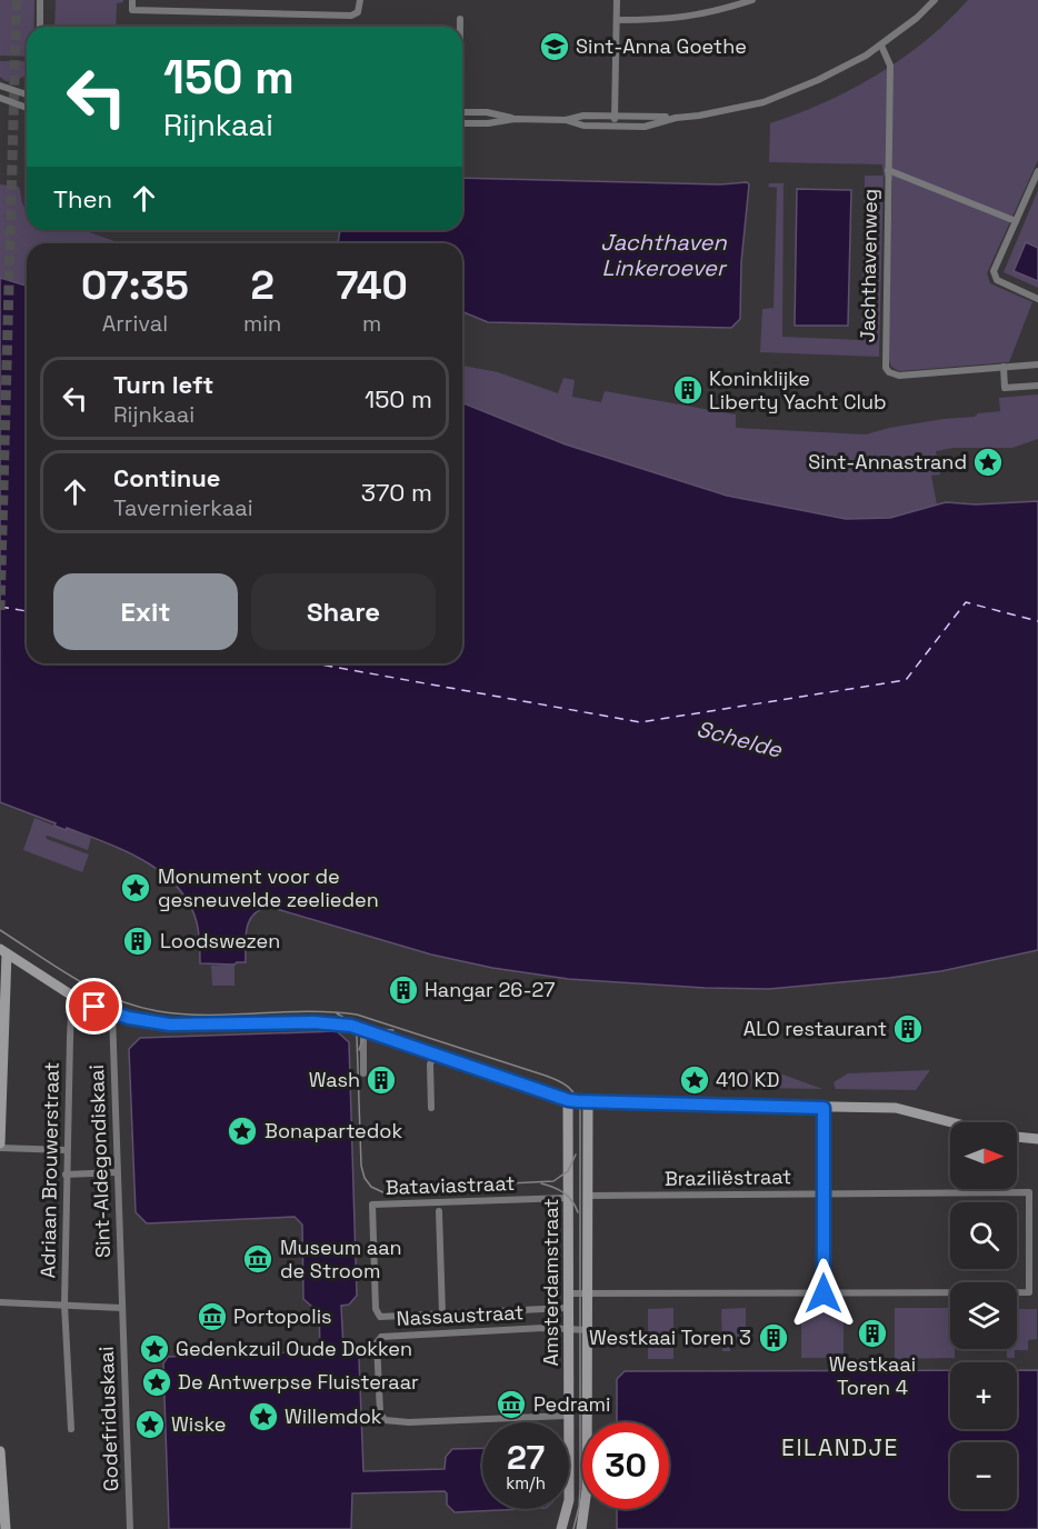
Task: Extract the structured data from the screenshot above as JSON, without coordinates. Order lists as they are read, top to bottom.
{
  "streets": {
    "street": [
      "Jachthavenweg",
      "Sint-Aldegondiskaai",
      "Adriaan Brouwerstraat",
      "Braziliëstraat",
      "Bataviastraat",
      "Amsterdamstraat",
      "Nassaustraat",
      "Godefriduskaai"
    ]
  },
  "crossings": [
    ["Sint-Aldegondiskaai", "Godefriduskaai"],
    ["Braziliëstraat", "Amsterdamstraat"],
    ["Bataviastraat", "Amsterdamstraat"],
    ["Bataviastraat", "Nassaustraat"],
    ["Amsterdamstraat", "Nassaustraat"]
  ],
  "districts": ["EILANDJE"],
  "water": ["Jachthaven Linkeroever", "Schelde"],
  "places": {
    "school or university": ["Sint-Anna Goethe"],
    "building": [
      "Koninklijke Liberty Yacht Club",
      "Loodswezen",
      "Hangar 26-27",
      "ALO restaurant",
      "Wash",
      "Westkaai Toren 4",
      "Westkaai Toren 3"
    ],
    "place": [
      "Sint-Annastrand",
      "Monument voor de gesneuvelde zeelieden",
      "410 KD",
      "Bonapartedok",
      "Gedenkzuil Oude Dokken",
      "De Antwerpse Fluisteraar",
      "Willemdok",
      "Wiske"
    ],
    "museum": ["Museum aan de Stroom", "Portopolis", "Pedrami"]
  },
  "north": "right",
  "page": {
    "turn": ["150 m", "Rijnkaai"],
    "then": "Then",
    "eta": [
      "07:35",
      "Arrival",
      "2",
      "min",
      "740",
      "m"
    ],
    "list": [
      {
        "name": "Turn left",
        "note": "Rijnkaai",
        "value": "150 m"
      },
      {
        "name": "Continue",
        "note": "Tavernierkaai",
        "value": "370 m"
      }
    ],
    "buttons": ["Exit", "Share"],
    "map_buttons": ["+", "−"],
    "speed": "27 km/h",
    "limit": "30"
  }
}
